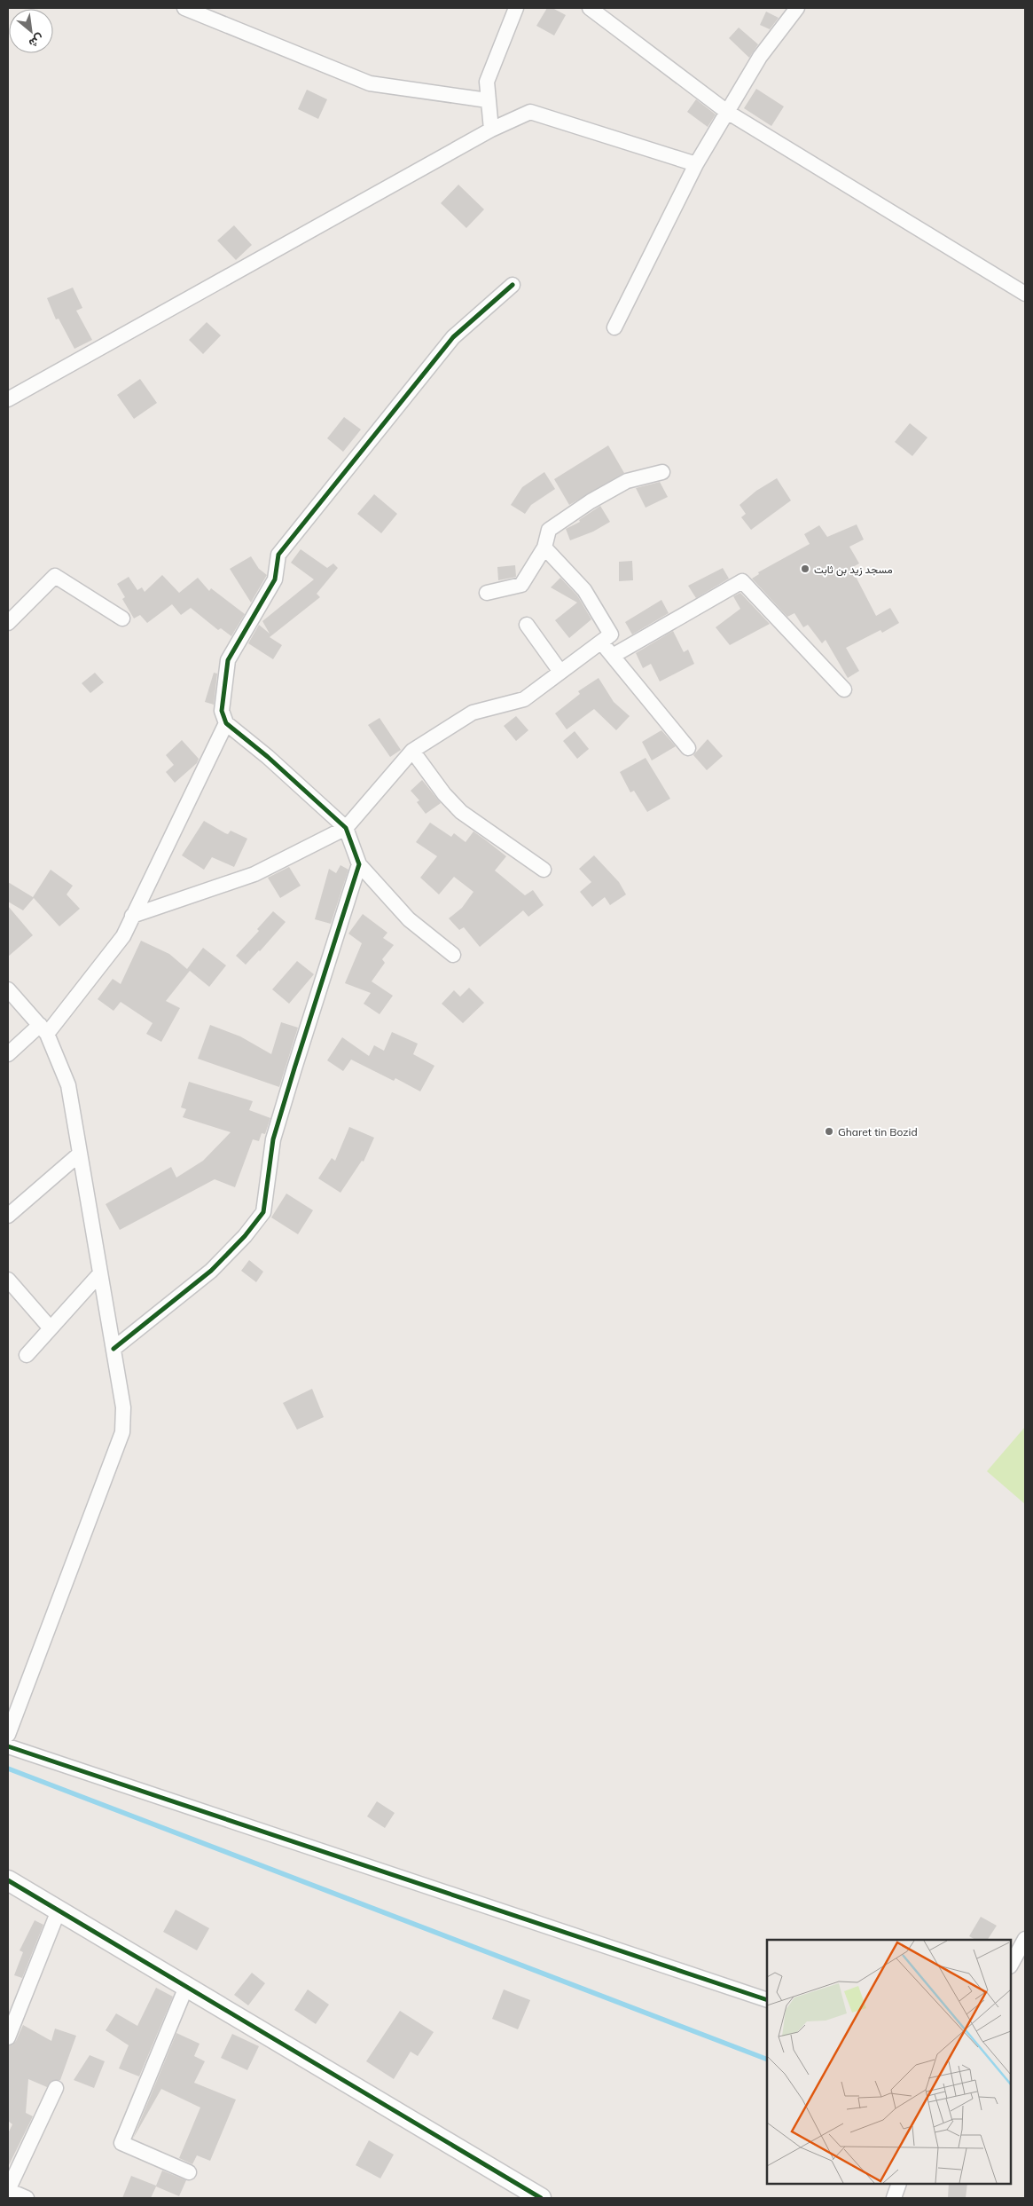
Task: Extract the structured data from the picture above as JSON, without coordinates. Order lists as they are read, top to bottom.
{
  "places": ["مسجد زيد بن ثابت", "Gharet tin Bozid"],
  "north": "bottom right"
}
